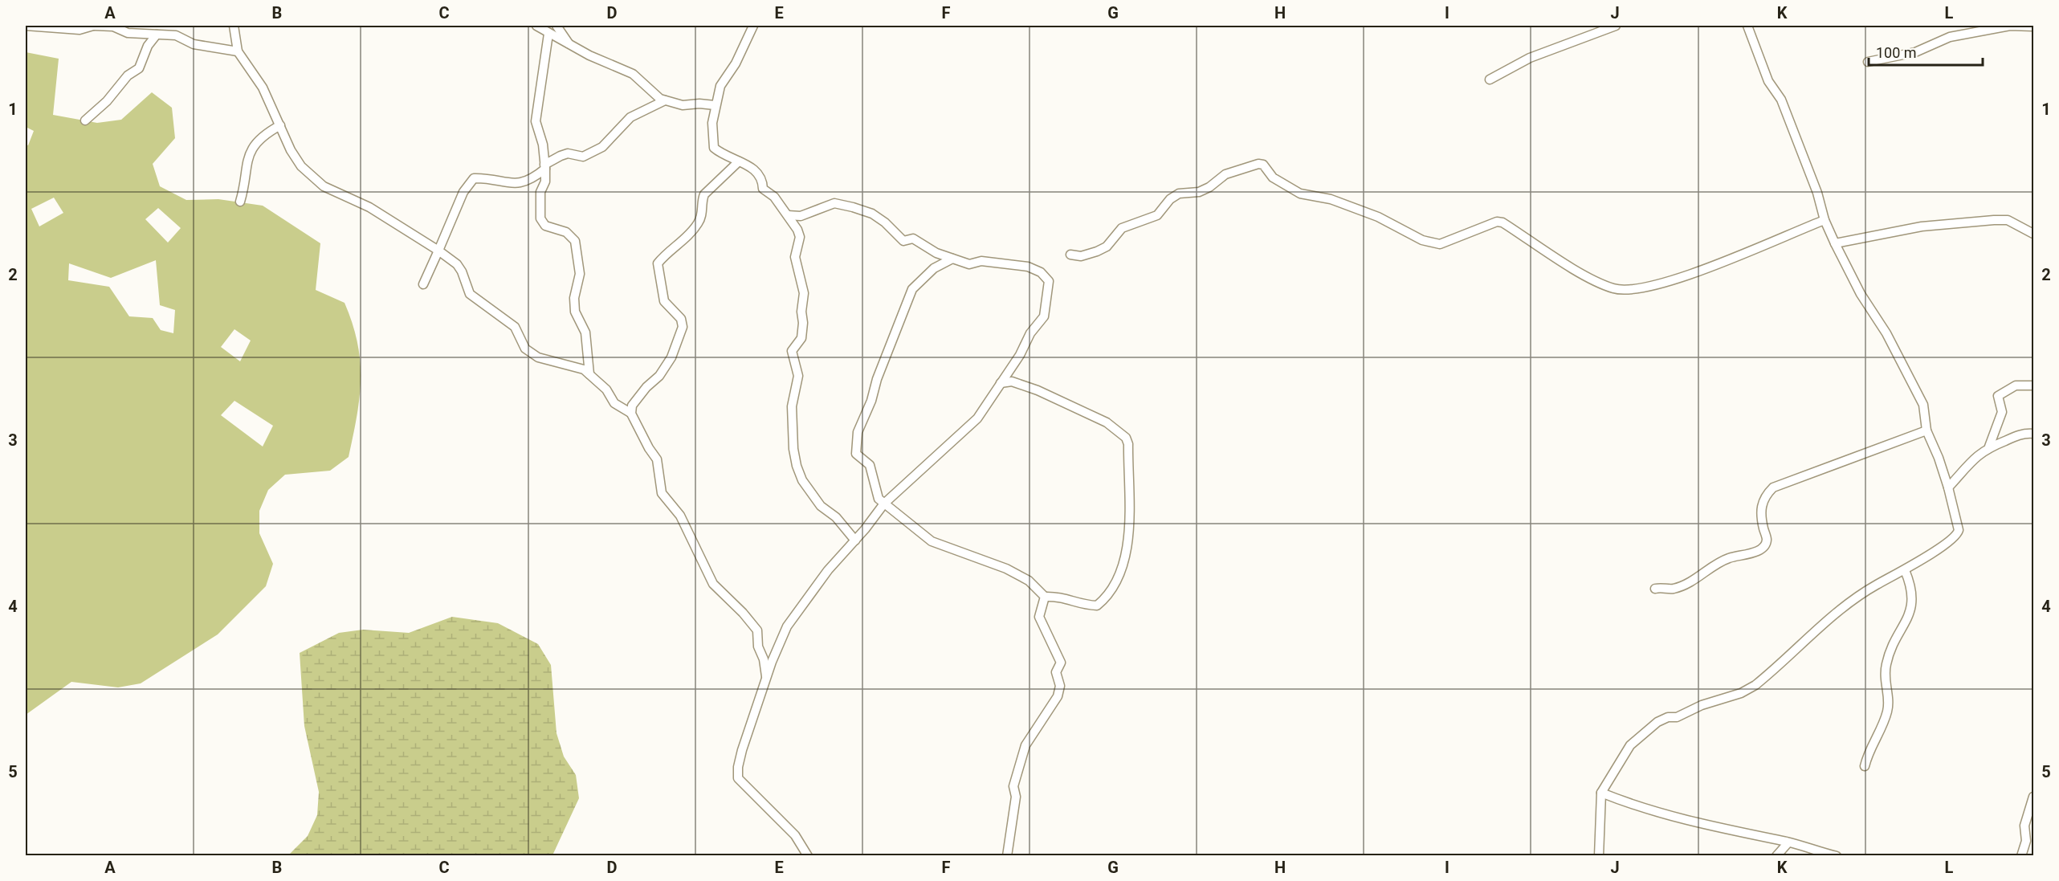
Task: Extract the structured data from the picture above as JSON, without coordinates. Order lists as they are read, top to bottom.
{
  "scale_bar": "100 m",
  "grid": {
    "columns": [
      "A",
      "B",
      "C",
      "D",
      "E",
      "F",
      "G",
      "H",
      "I",
      "J",
      "K",
      "L"
    ],
    "rows": [
      "1",
      "2",
      "3",
      "4",
      "5"
    ]
  }
}
